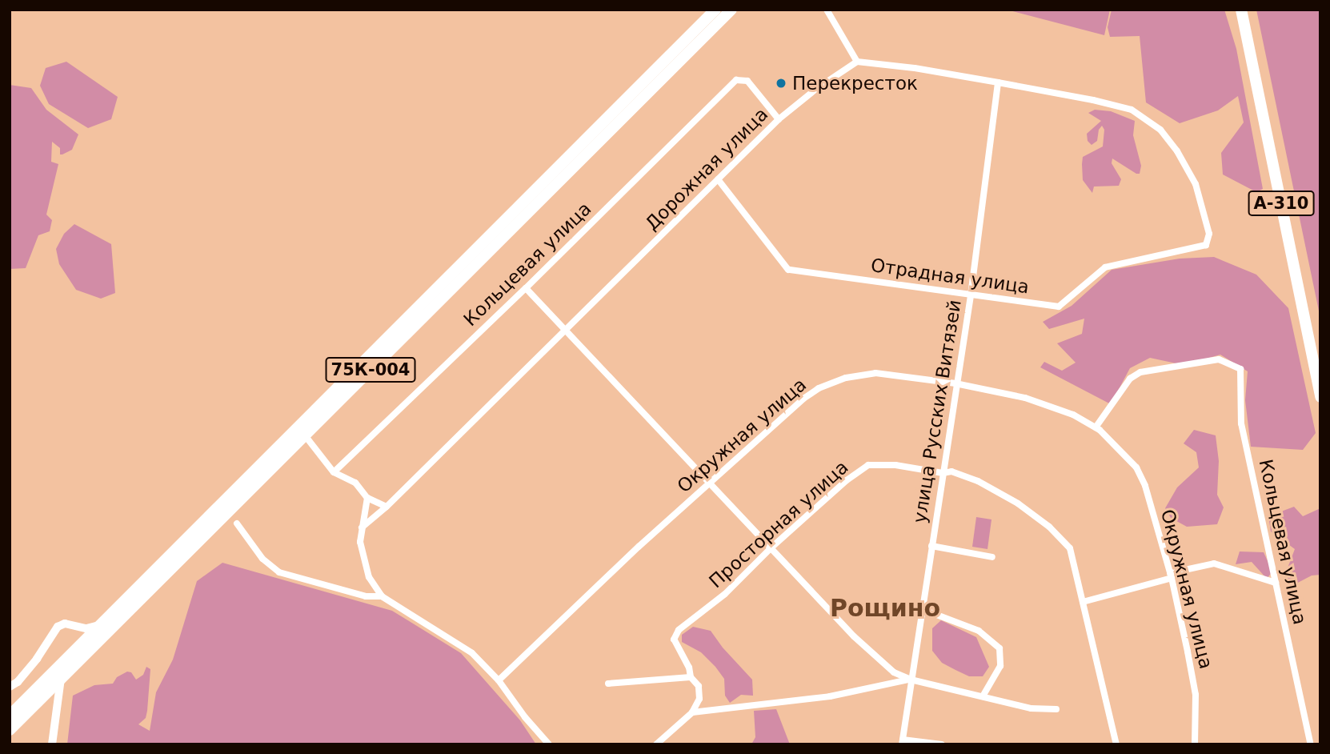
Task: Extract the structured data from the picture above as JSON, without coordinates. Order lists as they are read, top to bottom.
{
  "streets": {
    "highway": ["А-310", "75К-004"],
    "street": [
      "Дорожная улица",
      "Кольцевая улица",
      "Отрадная улица",
      "улица Русских Витязей",
      "Окружная улица",
      "Просторная улица"
    ]
  },
  "crossings": [
    ["Дорожная улица", "Кольцевая улица"],
    ["Дорожная улица", "Отрадная улица"],
    ["Кольцевая улица", "Окружная улица"],
    ["Отрадная улица", "улица Русских Витязей"],
    ["улица Русских Витязей", "Окружная улица"],
    ["улица Русских Витязей", "Просторная улица"]
  ],
  "districts": ["Рощино"],
  "places": ["Перекресток"]
}
